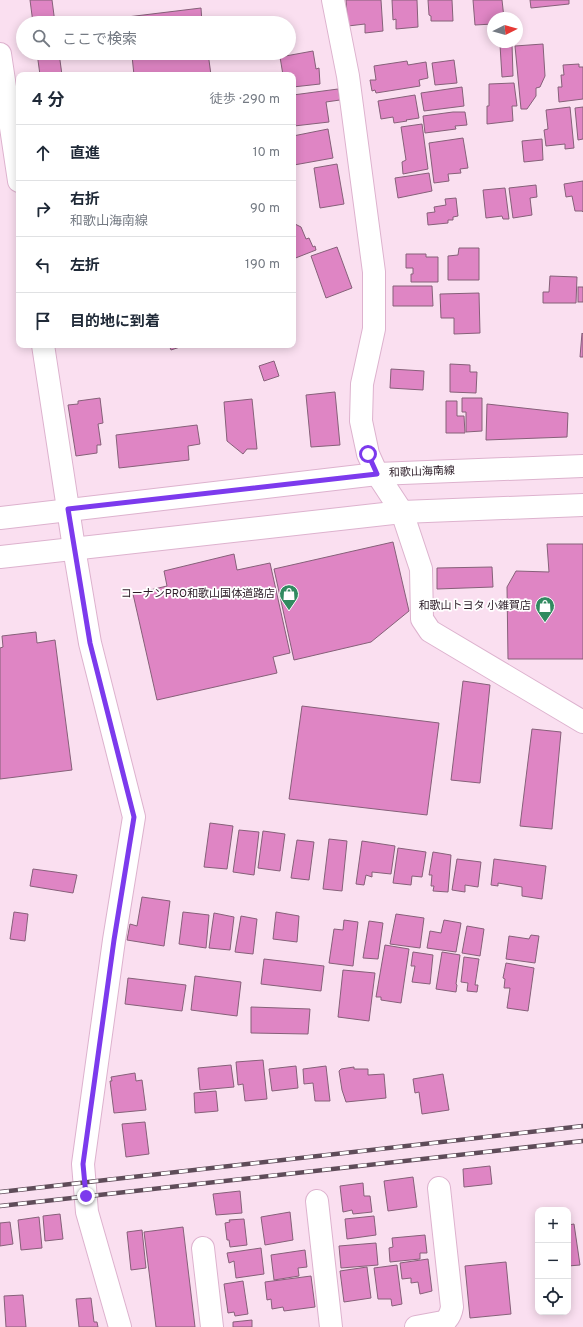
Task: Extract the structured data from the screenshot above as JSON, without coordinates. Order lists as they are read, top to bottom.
{
  "streets": {
    "street": ["和歌山海南線"]
  },
  "places": {
    "shop": ["コーナンPRO和歌山国体道路店", "和歌山トヨタ 小雑賀店"]
  },
  "north": "right",
  "page": {
    "search": "ここで検索",
    "heading": ["4 分", "徒歩 · 290 m"],
    "list": [
      ["直進", "10 m"],
      ["右折", "和歌山海南線", "90 m"],
      ["左折", "190 m"],
      "目的地に到着"
    ],
    "map_buttons": ["+", "−"]
  }
}
